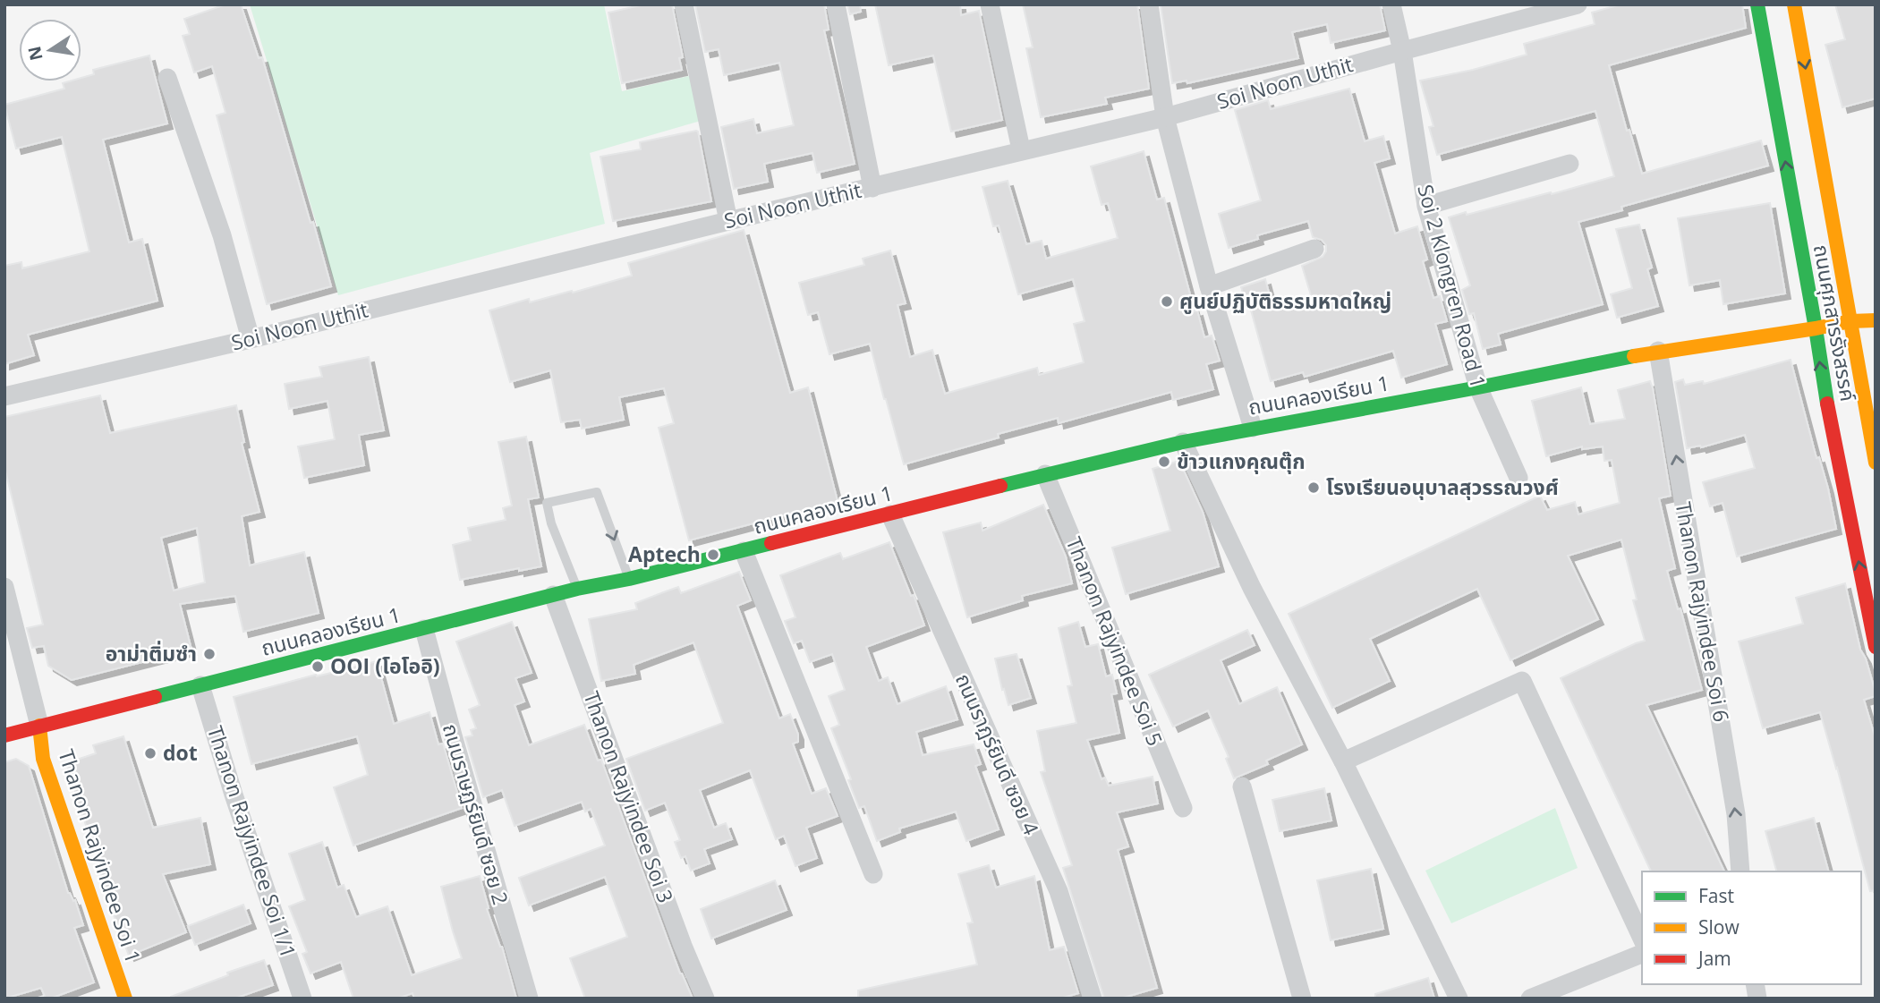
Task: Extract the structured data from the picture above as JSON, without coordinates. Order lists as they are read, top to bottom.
{
  "streets": {
    "street": [
      "Soi Noon Uthit",
      "Soi 2 Klongren Road 1",
      "ถนนศุภสารรังสรรค์",
      "ถนนคลองเรียน 1",
      "Thanon Rajyindee Soi 6",
      "Thanon Rajyindee Soi 5",
      "ถนนราฎร์ยินดี ซอย 4",
      "Thanon Rajyindee Soi 3",
      "ถนนราษฏร์ยินดี ซอย 2",
      "Thanon Rajyindee Soi 1/1",
      "Thanon Rajyindee Soi 1"
    ]
  },
  "crossings": [
    ["Soi Noon Uthit", "Soi 2 Klongren Road 1"],
    ["Soi 2 Klongren Road 1", "ถนนคลองเรียน 1"],
    ["ถนนศุภสารรังสรรค์", "ถนนคลองเรียน 1"],
    ["ถนนคลองเรียน 1", "Thanon Rajyindee Soi 6"],
    ["ถนนคลองเรียน 1", "Thanon Rajyindee Soi 5"],
    ["ถนนคลองเรียน 1", "ถนนราฎร์ยินดี ซอย 4"],
    ["ถนนคลองเรียน 1", "Thanon Rajyindee Soi 3"],
    ["ถนนคลองเรียน 1", "ถนนราษฏร์ยินดี ซอย 2"],
    ["ถนนคลองเรียน 1", "Thanon Rajyindee Soi 1/1"],
    ["ถนนคลองเรียน 1", "Thanon Rajyindee Soi 1"]
  ],
  "one_way": ["Thanon Rajyindee Soi 6"],
  "places": [
    "ศูนย์ปฏิบัติธรรมหาดใหญ่",
    "ข้าวแกงคุณตุ๊ก",
    "โรงเรียนอนุบาลสุวรรณวงศ์",
    "Aptech",
    "อาม่าติ่มซำ",
    "OOI (โอโออิ)",
    "dot"
  ],
  "legend": ["Fast", "Slow", "Jam"],
  "north": "left"
}
